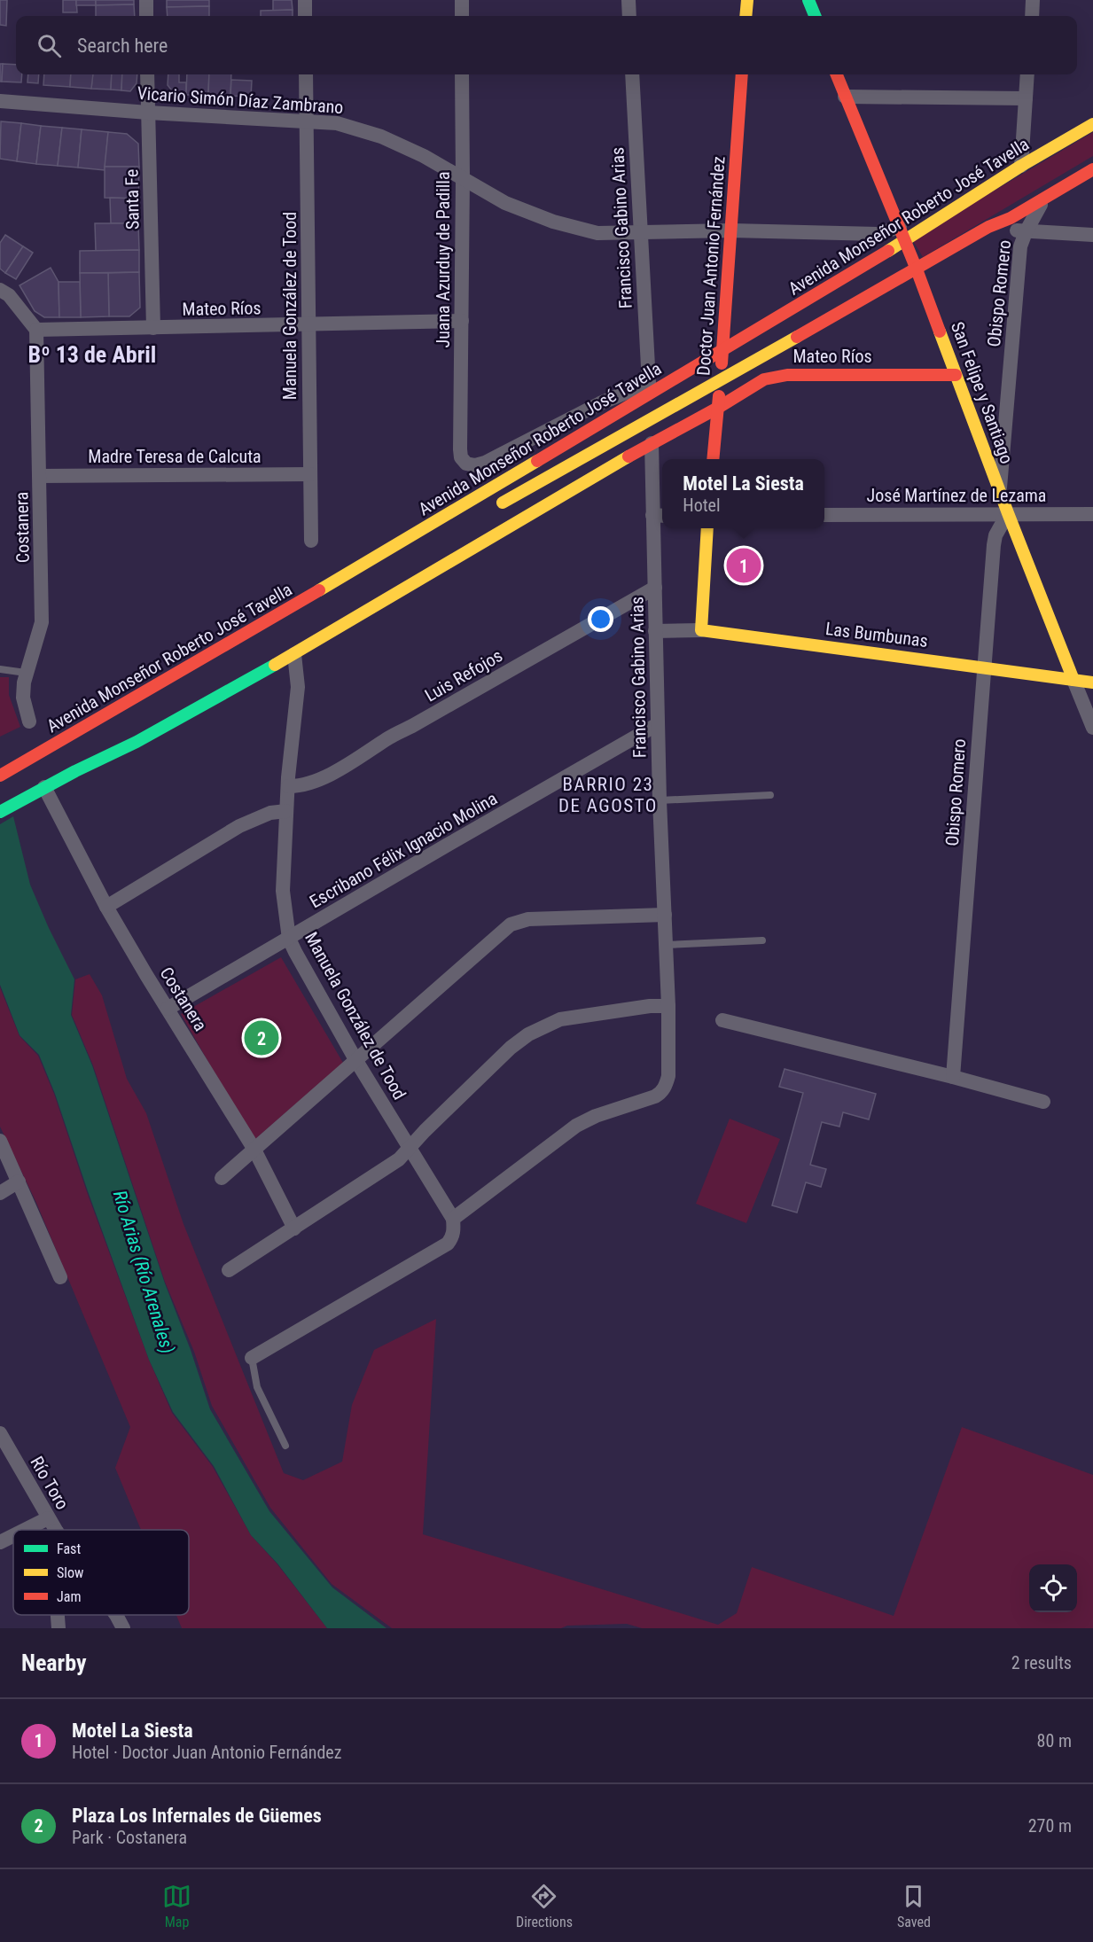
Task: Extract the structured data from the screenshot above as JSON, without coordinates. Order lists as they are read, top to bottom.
{
  "streets": {
    "main road": [
      "Avenida Monseñor Roberto José Tavella",
      "Doctor Juan Antonio Fernández",
      "Mateo Ríos",
      "San Felipe y Santiago",
      "Las Bumbunas"
    ],
    "street": [
      "Vicario Simón Díaz Zambrano",
      "Santa Fe",
      "Francisco Gabino Arias",
      "Juana Azurduy de Padilla",
      "Obispo Romero",
      "Manuela González de Tood",
      "Madre Teresa de Calcuta",
      "José Martínez de Lezama",
      "Costanera",
      "Luis Refojos",
      "Escribano Félix Ignacio Molina",
      "Río Toro"
    ]
  },
  "crossings": [
    ["Vicario Simón Díaz Zambrano", "Santa Fe"],
    ["Vicario Simón Díaz Zambrano", "Francisco Gabino Arias"],
    ["Vicario Simón Díaz Zambrano", "Juana Azurduy de Padilla"],
    ["Vicario Simón Díaz Zambrano", "Doctor Juan Antonio Fernández"],
    ["Vicario Simón Díaz Zambrano", "Manuela González de Tood"],
    ["Vicario Simón Díaz Zambrano", "San Felipe y Santiago"],
    ["Santa Fe", "Mateo Ríos"],
    ["Avenida Monseñor Roberto José Tavella", "Doctor Juan Antonio Fernández"],
    ["Avenida Monseñor Roberto José Tavella", "Obispo Romero"],
    ["Avenida Monseñor Roberto José Tavella", "San Felipe y Santiago"],
    ["Francisco Gabino Arias", "Juana Azurduy de Padilla"],
    ["Francisco Gabino Arias", "Manuela González de Tood"],
    ["Francisco Gabino Arias", "Mateo Ríos"],
    ["Francisco Gabino Arias", "Las Bumbunas"],
    ["Francisco Gabino Arias", "Luis Refojos"],
    ["Francisco Gabino Arias", "Escribano Félix Ignacio Molina"],
    ["Juana Azurduy de Padilla", "Mateo Ríos"],
    ["Doctor Juan Antonio Fernández", "Mateo Ríos"],
    ["Obispo Romero", "San Felipe y Santiago"],
    ["Obispo Romero", "José Martínez de Lezama"],
    ["Obispo Romero", "Las Bumbunas"],
    ["Manuela González de Tood", "Mateo Ríos"],
    ["Manuela González de Tood", "Madre Teresa de Calcuta"],
    ["Manuela González de Tood", "Luis Refojos"],
    ["Manuela González de Tood", "Escribano Félix Ignacio Molina"],
    ["Mateo Ríos", "San Felipe y Santiago"],
    ["Mateo Ríos", "Costanera"],
    ["San Felipe y Santiago", "José Martínez de Lezama"],
    ["San Felipe y Santiago", "Las Bumbunas"],
    ["Madre Teresa de Calcuta", "Costanera"],
    ["Costanera", "Escribano Félix Ignacio Molina"]
  ],
  "districts": ["Bº 13 de Abril", "BARRIO 23 DE AGOSTO"],
  "water": ["Río Arias (Río Arenales)"],
  "legend": ["Fast", "Slow", "Jam"],
  "page": {
    "search": "Search here",
    "popup": ["Motel La Siesta", "Hotel"],
    "pins": ["1", "2"],
    "heading": ["Nearby", "2 results"],
    "list": [
      {
        "mark": "1",
        "name": "Motel La Siesta",
        "note": "Hotel · Doctor Juan Antonio Fernández",
        "value": "80 m"
      },
      {
        "mark": "2",
        "name": "Plaza Los Infernales de Güemes",
        "note": "Park · Costanera",
        "value": "270 m"
      }
    ],
    "nav": ["Map", "Directions", "Saved"]
  }
}
